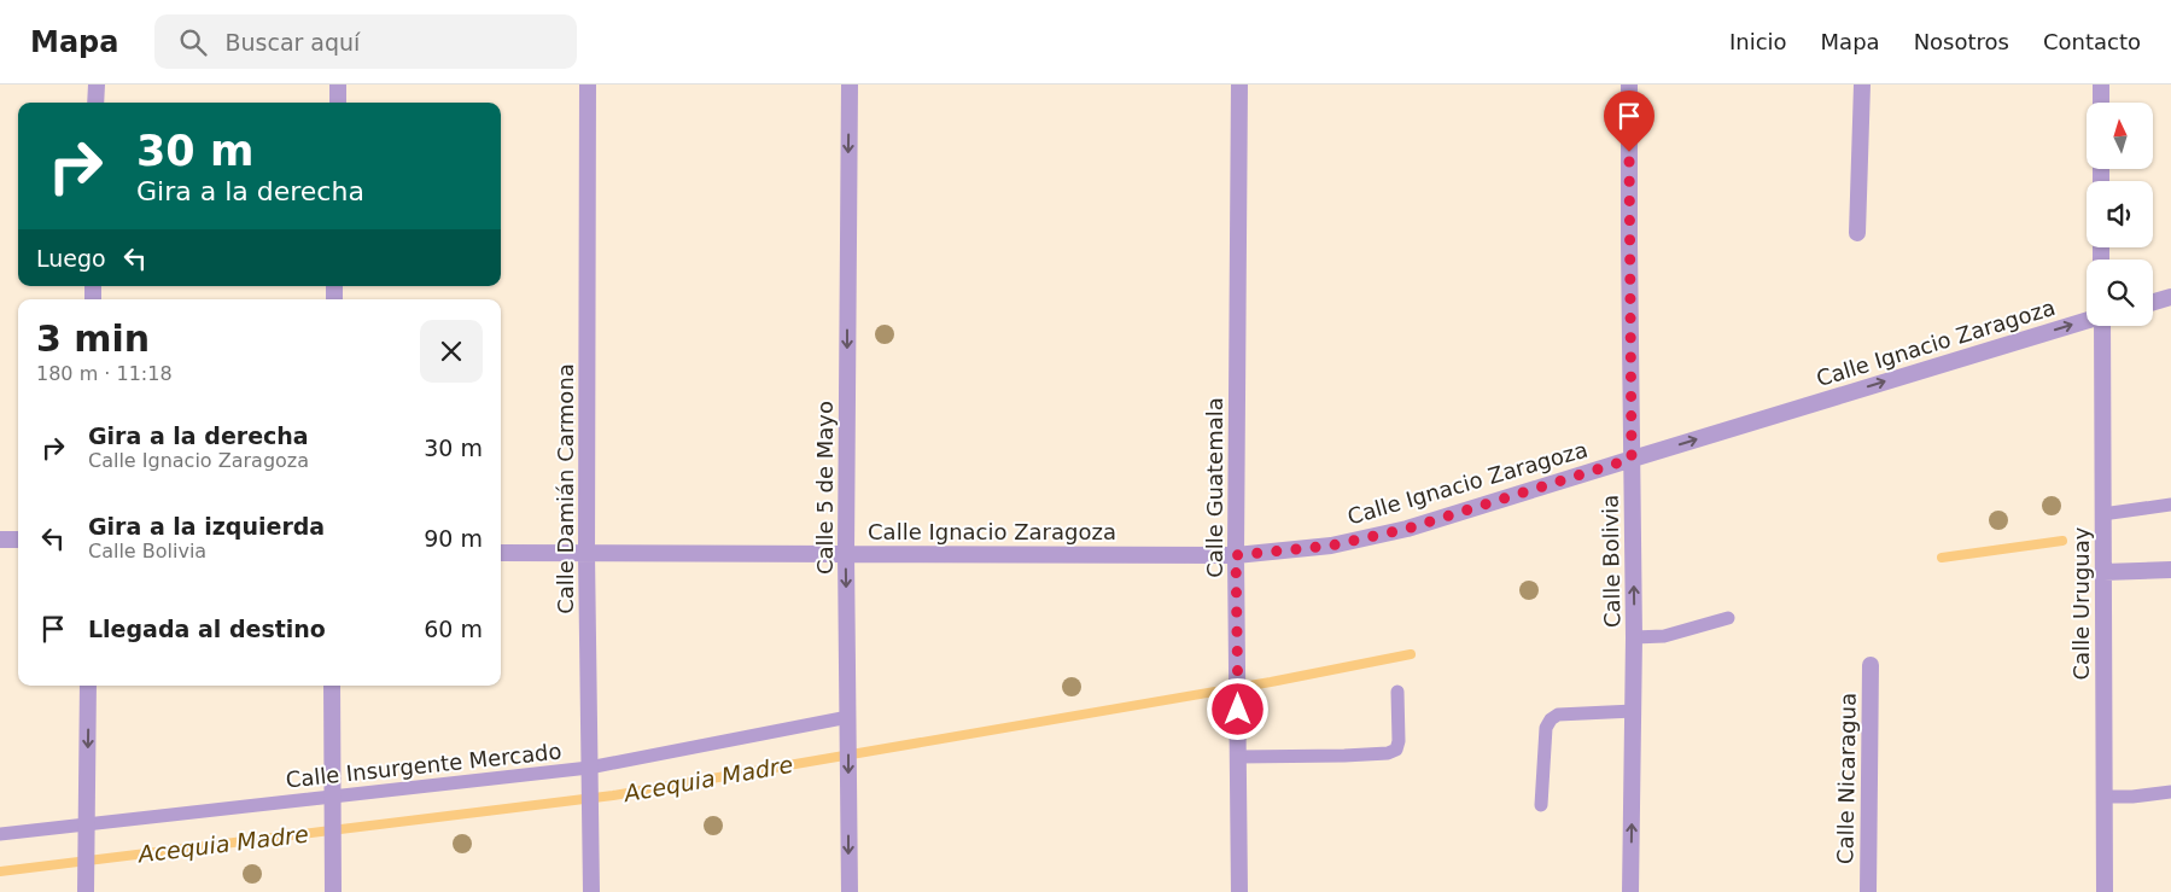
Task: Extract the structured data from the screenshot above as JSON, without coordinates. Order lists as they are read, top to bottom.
{
  "streets": {
    "street": [
      "Calle Ignacio Zaragoza",
      "Calle 5 de Mayo",
      "Calle Guatemala",
      "Calle Damián Carmona",
      "Calle Bolivia",
      "Calle Uruguay",
      "Calle Nicaragua"
    ],
    "lane": ["Calle Insurgente Mercado"]
  },
  "crossings": [
    ["Calle Ignacio Zaragoza", "Calle 5 de Mayo"],
    ["Calle Ignacio Zaragoza", "Calle Guatemala"],
    ["Calle Ignacio Zaragoza", "Calle Damián Carmona"],
    ["Calle Ignacio Zaragoza", "Calle Bolivia"],
    ["Calle 5 de Mayo", "Calle Insurgente Mercado"],
    ["Calle Damián Carmona", "Calle Insurgente Mercado"]
  ],
  "one_way": ["Calle 5 de Mayo", "Calle Bolivia"],
  "water": ["Acequia Madre"],
  "north": "top",
  "page": {
    "header": "Mapa",
    "search": "Buscar aquí",
    "nav": [
      "Inicio",
      "Mapa",
      "Nosotros",
      "Contacto"
    ],
    "turn": ["30 m", "Gira a la derecha"],
    "then": "Luego",
    "heading": ["3 min", "180 m · 11:18"],
    "list": [
      {
        "name": "Gira a la derecha",
        "note": "Calle Ignacio Zaragoza",
        "value": "30 m"
      },
      {
        "name": "Gira a la izquierda",
        "note": "Calle Bolivia",
        "value": "90 m"
      },
      {
        "name": "Llegada al destino",
        "value": "60 m"
      }
    ]
  }
}
